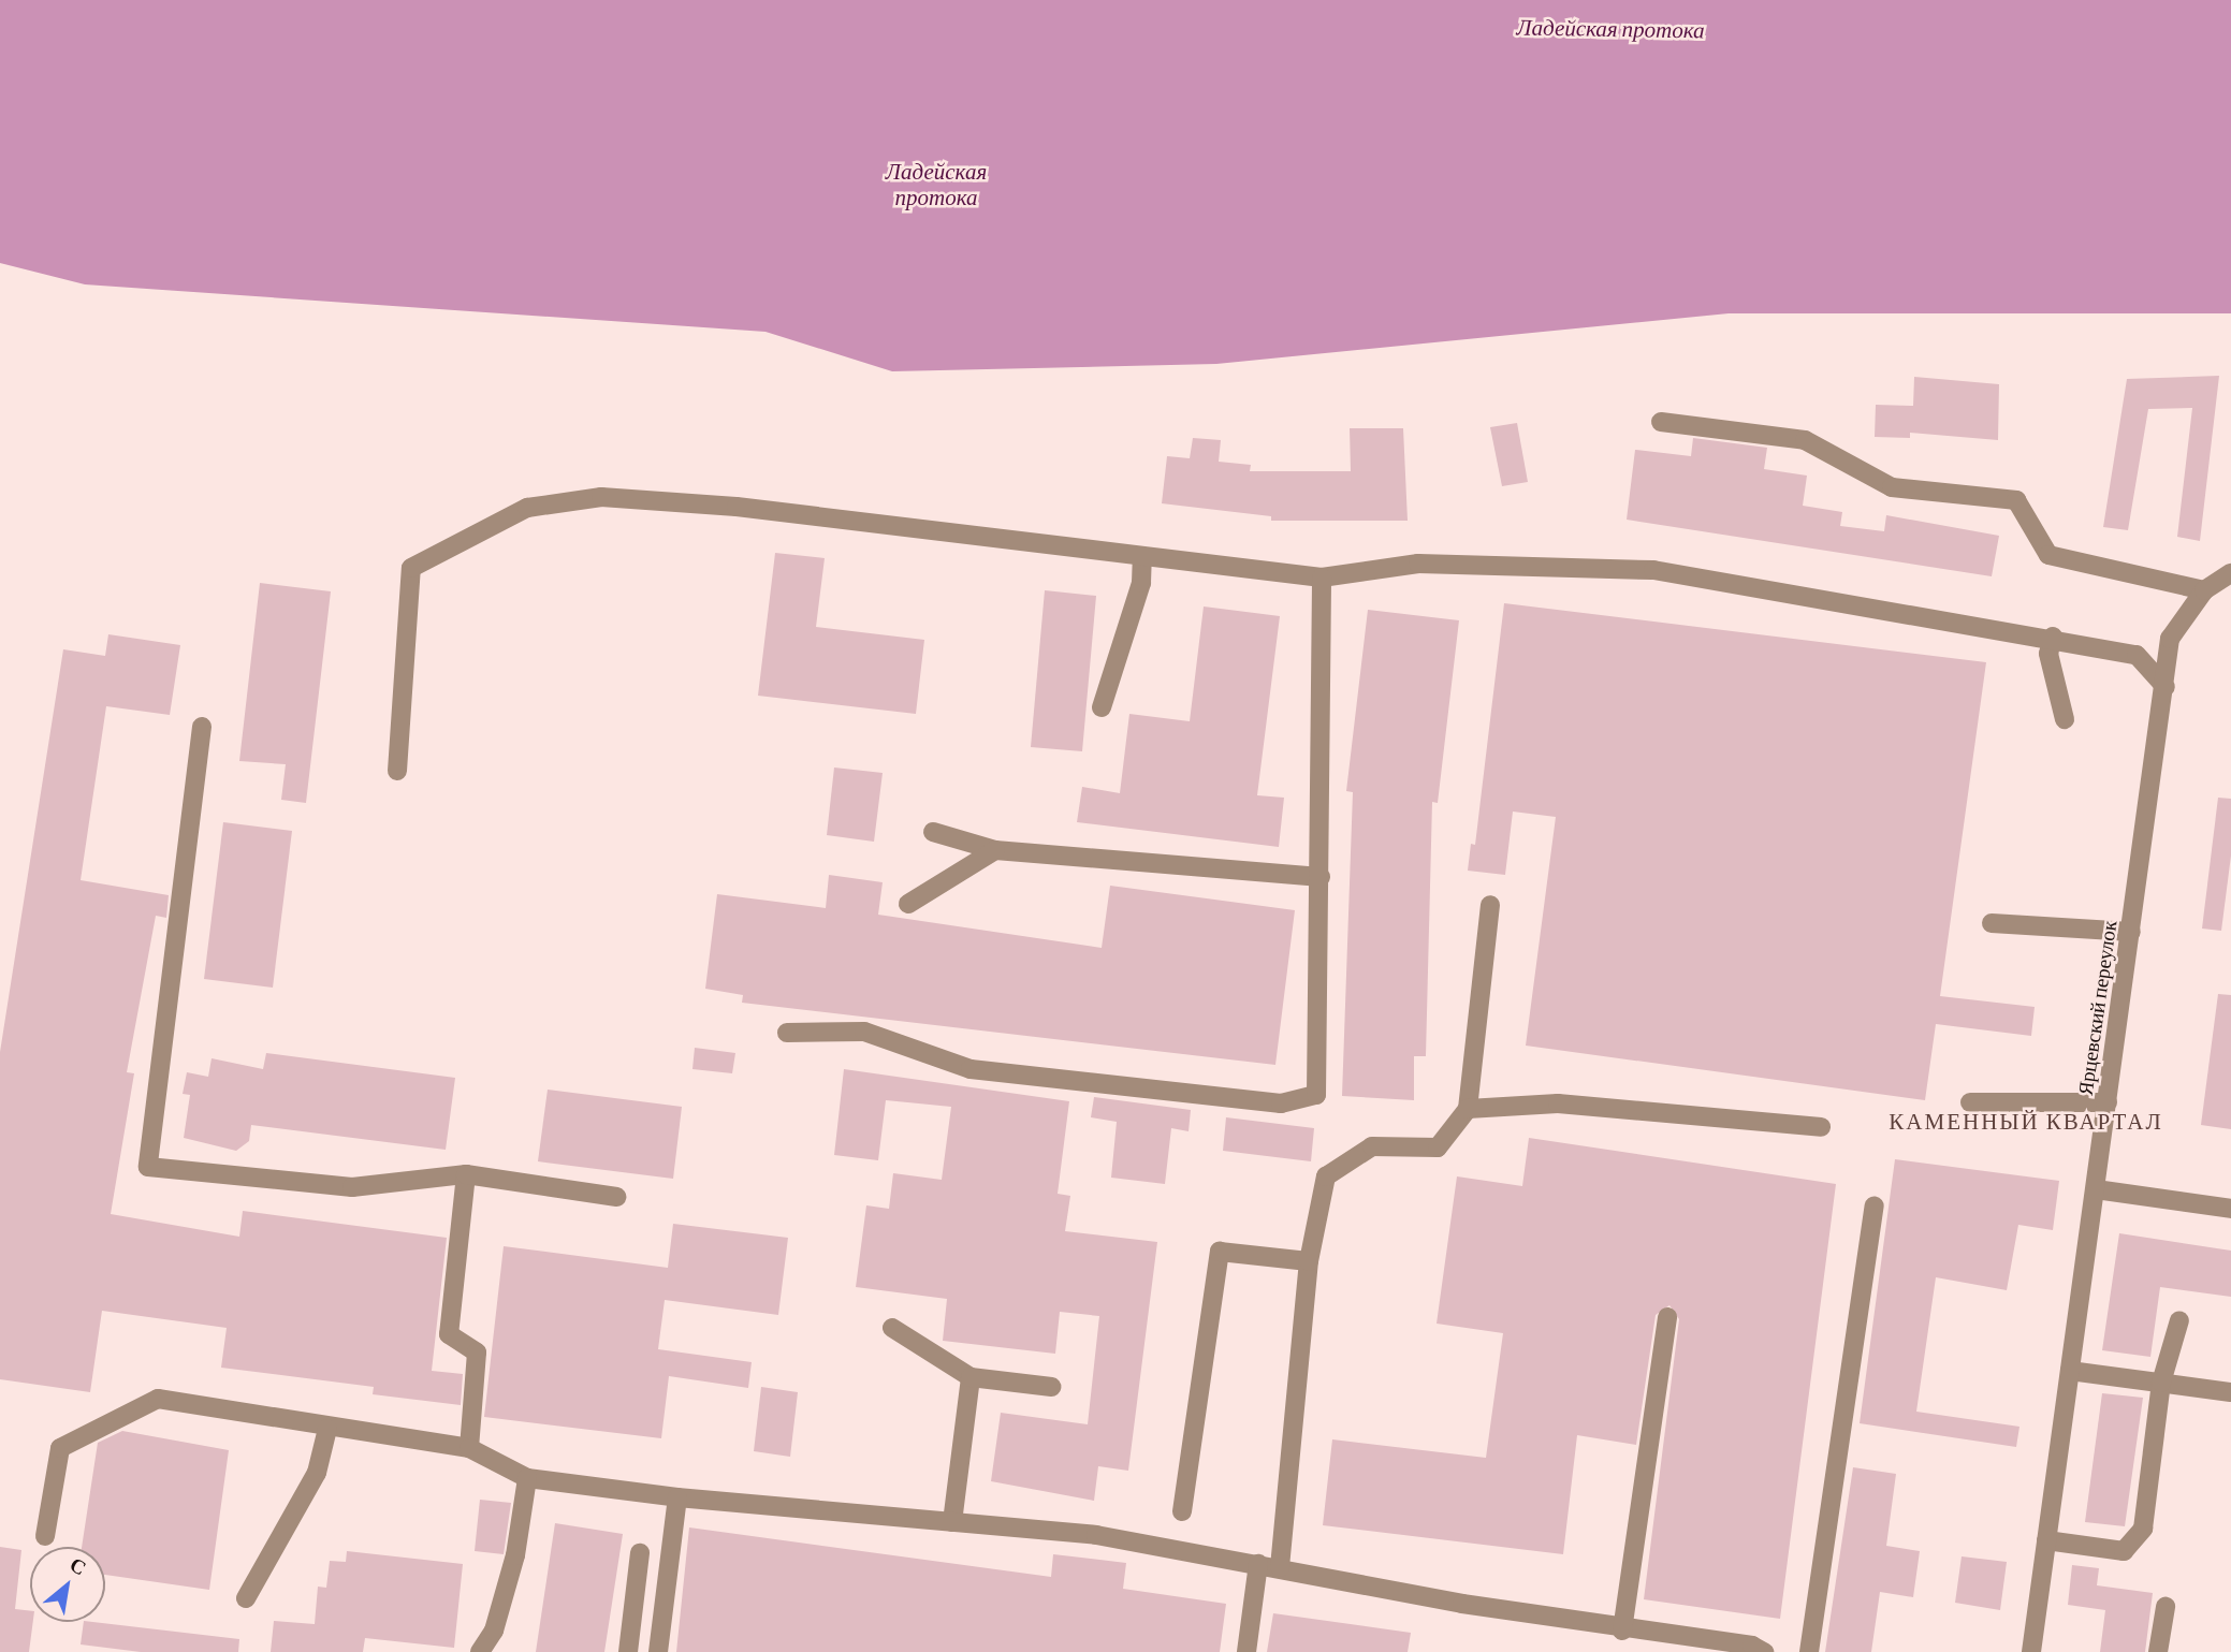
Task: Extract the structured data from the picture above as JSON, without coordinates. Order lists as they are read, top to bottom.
{
  "streets": {
    "street": ["Ярцевский переулок"]
  },
  "districts": ["КАМЕННЫЙ КВАРТАЛ"],
  "water": ["Ладейская протока"],
  "north": "top right"
}
